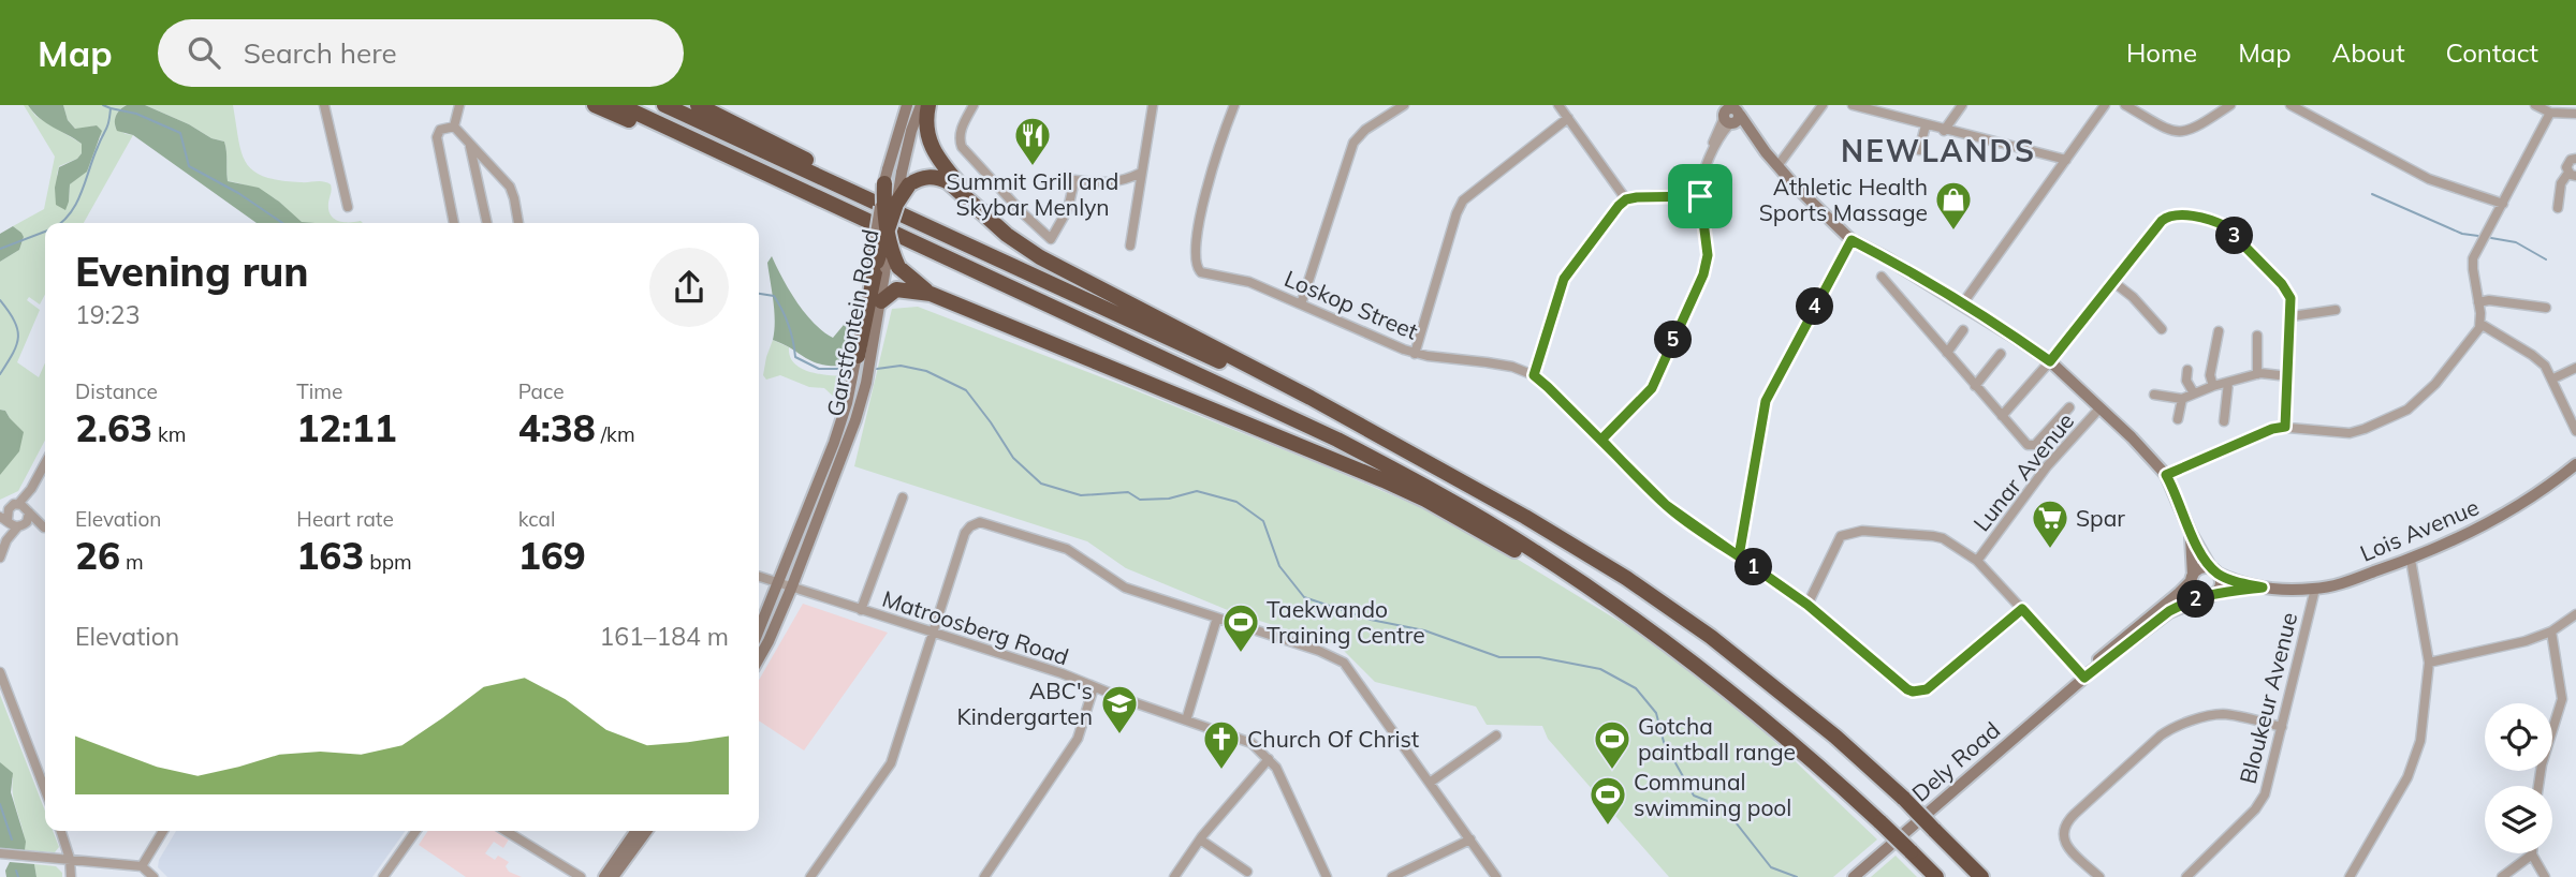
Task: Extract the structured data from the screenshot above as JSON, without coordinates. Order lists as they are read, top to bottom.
{
  "streets": {
    "street": [
      "Loskop Street",
      "Garstfontein Road",
      "Lunar Avenue",
      "Lois Avenue",
      "Matroosberg Road",
      "Bloukeur Avenue",
      "Dely Road"
    ]
  },
  "crossings": [
    ["Garstfontein Road", "Matroosberg Road"],
    ["Lois Avenue", "Bloukeur Avenue"],
    ["Lois Avenue", "Dely Road"]
  ],
  "districts": ["NEWLANDS"],
  "places": {
    "restaurant": ["Summit Grill and Skybar Menlyn"],
    "shop": ["Athletic Health Sports Massage"],
    "supermarket": ["Spar"],
    "sports": ["Taekwando Training Centre", "Gotcha paintball range", "Communal swimming pool"],
    "school or university": ["ABC's Kindergarten"],
    "church": ["Church Of Christ"]
  },
  "page": {
    "header": "Map",
    "search": "Search here",
    "nav": [
      "Home",
      "Map",
      "About",
      "Contact"
    ],
    "pins": [
      "3",
      "4",
      "5",
      "1",
      "2"
    ],
    "heading": ["Evening run", "19:23"],
    "stats": [
      ["Distance", "2.63 km"],
      ["Time", "12:11"],
      ["Pace", "4:38 /km"],
      ["Elevation", "26 m"],
      ["Heart rate", "163 bpm"],
      ["kcal", "169"]
    ],
    "chart": ["Elevation", "161–184 m"]
  }
}
